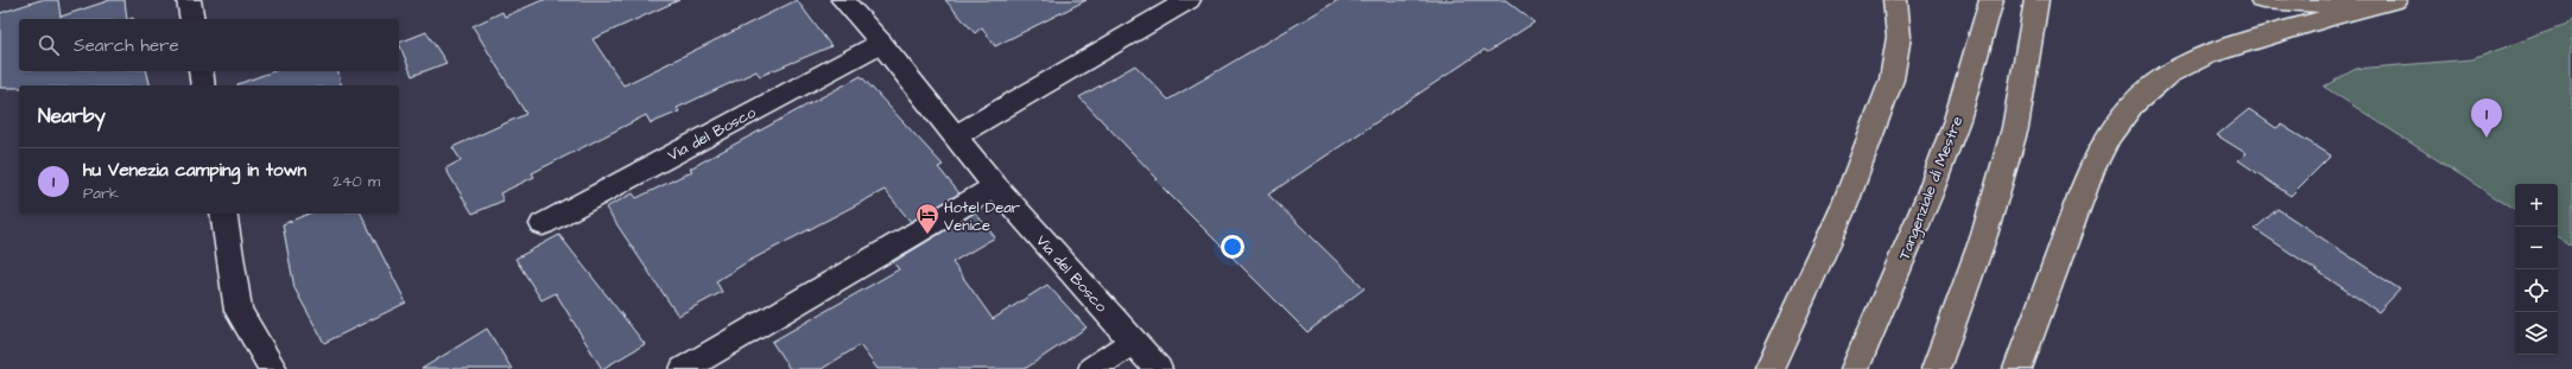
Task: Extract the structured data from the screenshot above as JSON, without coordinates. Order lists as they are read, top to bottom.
{
  "streets": {
    "highway": ["Tangenziale di Mestre"],
    "street": ["Via del Bosco"]
  },
  "places": {
    "hotel": ["Hotel Dear Venice"]
  },
  "page": {
    "search": "Search here",
    "heading": "Nearby",
    "pins": "1",
    "list": [
      {
        "mark": "1",
        "name": "hu Venezia camping in town",
        "note": "Park",
        "value": "240 m"
      }
    ],
    "map_buttons": ["+", "−"]
  }
}
